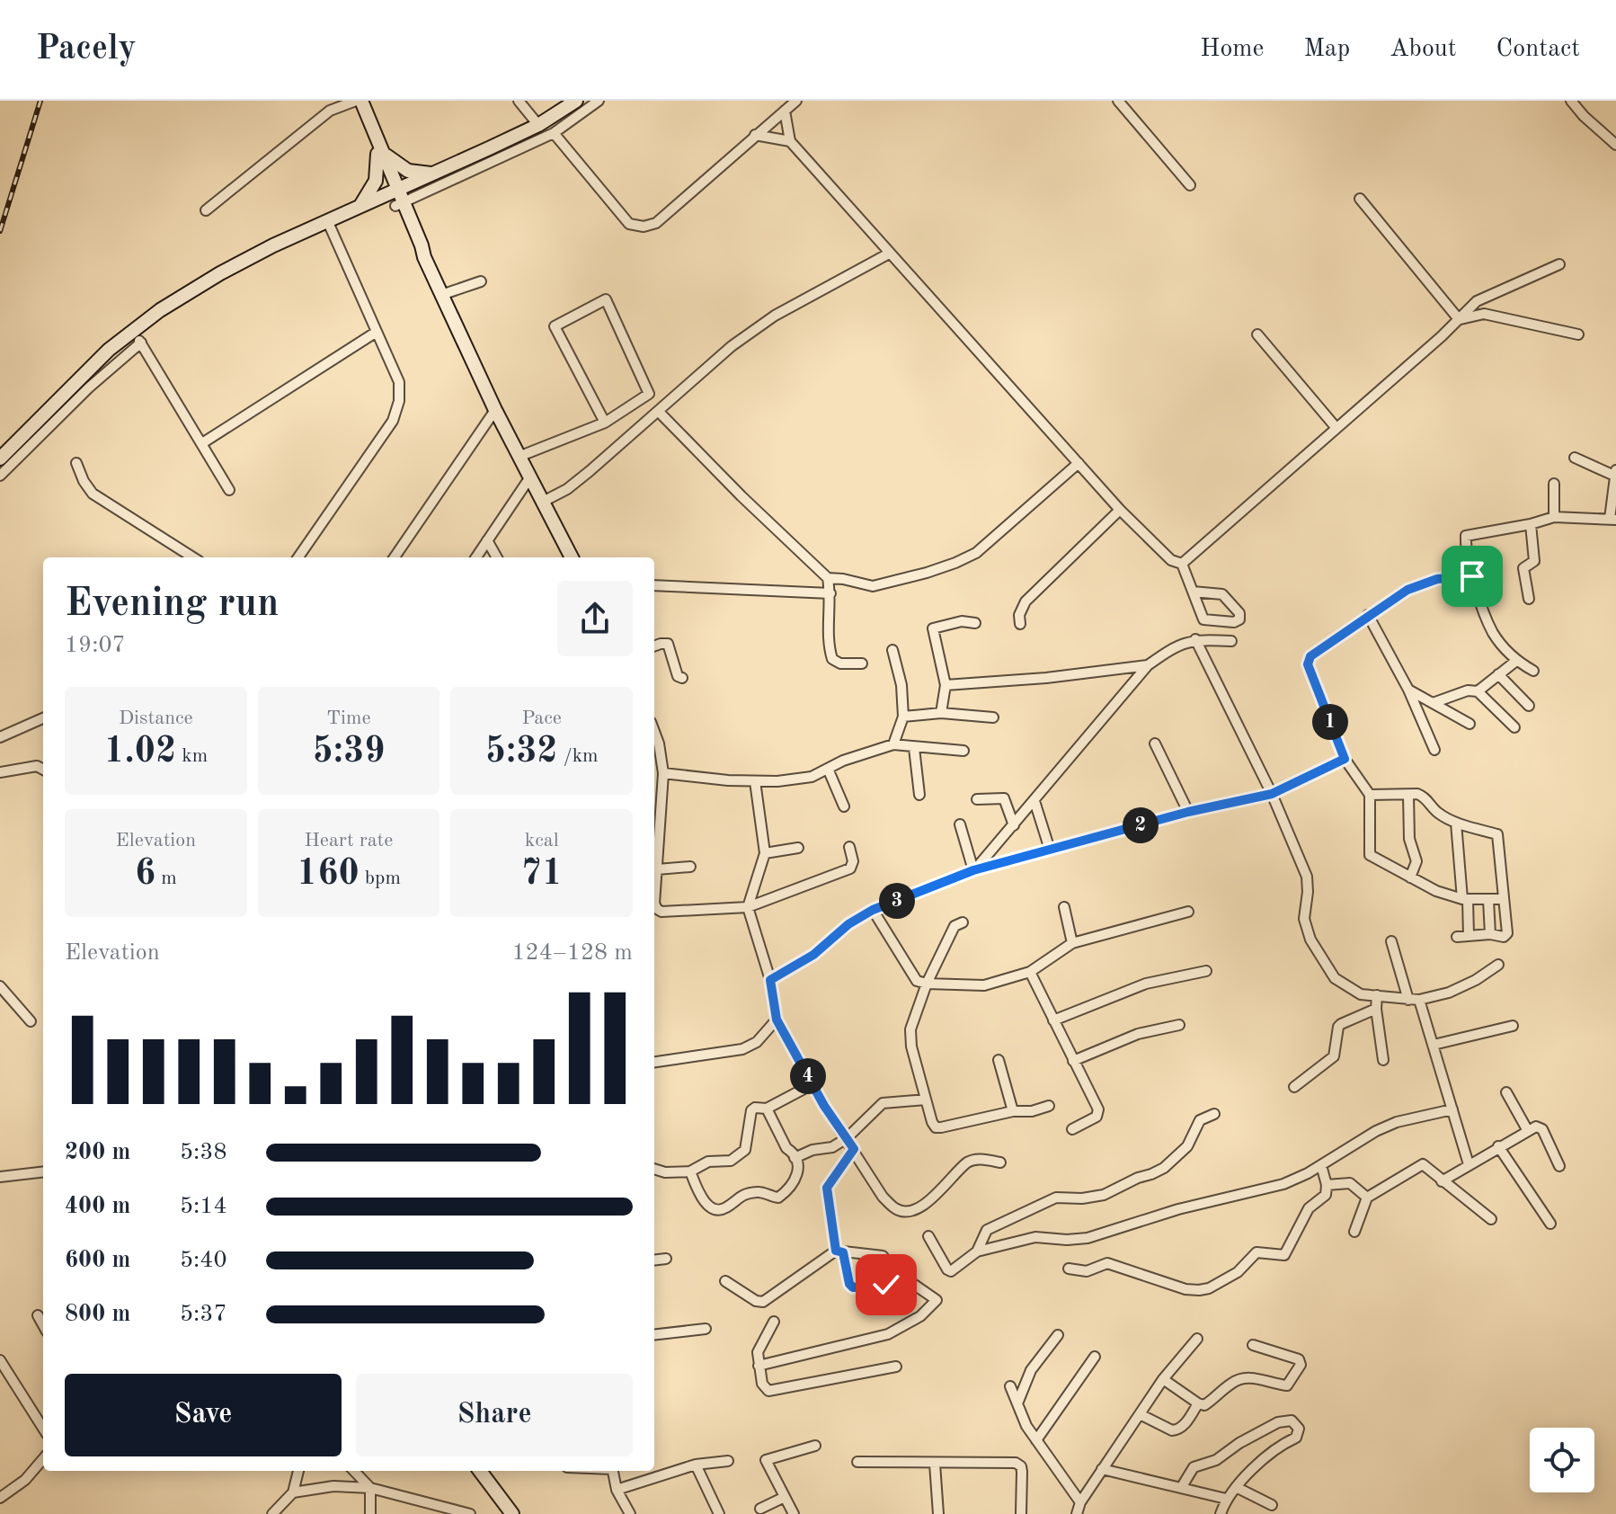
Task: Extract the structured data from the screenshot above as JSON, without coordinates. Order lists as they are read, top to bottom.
{
  "page": {
    "header": "Pacely",
    "nav": [
      "Home",
      "Map",
      "About",
      "Contact"
    ],
    "heading": ["Evening run", "19:07"],
    "stats": [
      ["Distance", "1.02 km"],
      ["Time", "5:39"],
      ["Pace", "5:32 /km"],
      ["Elevation", "6 m"],
      ["Heart rate", "160 bpm"],
      ["kcal", "71"]
    ],
    "pins": [
      "1",
      "2",
      "3",
      "4"
    ],
    "chart": ["Elevation", "124–128 m"],
    "list": [
      {
        "name": "200 m",
        "note": "5:38"
      },
      {
        "name": "400 m",
        "note": "5:14"
      },
      {
        "name": "600 m",
        "note": "5:40"
      },
      {
        "name": "800 m",
        "note": "5:37"
      }
    ],
    "buttons": ["Save", "Share"]
  }
}
